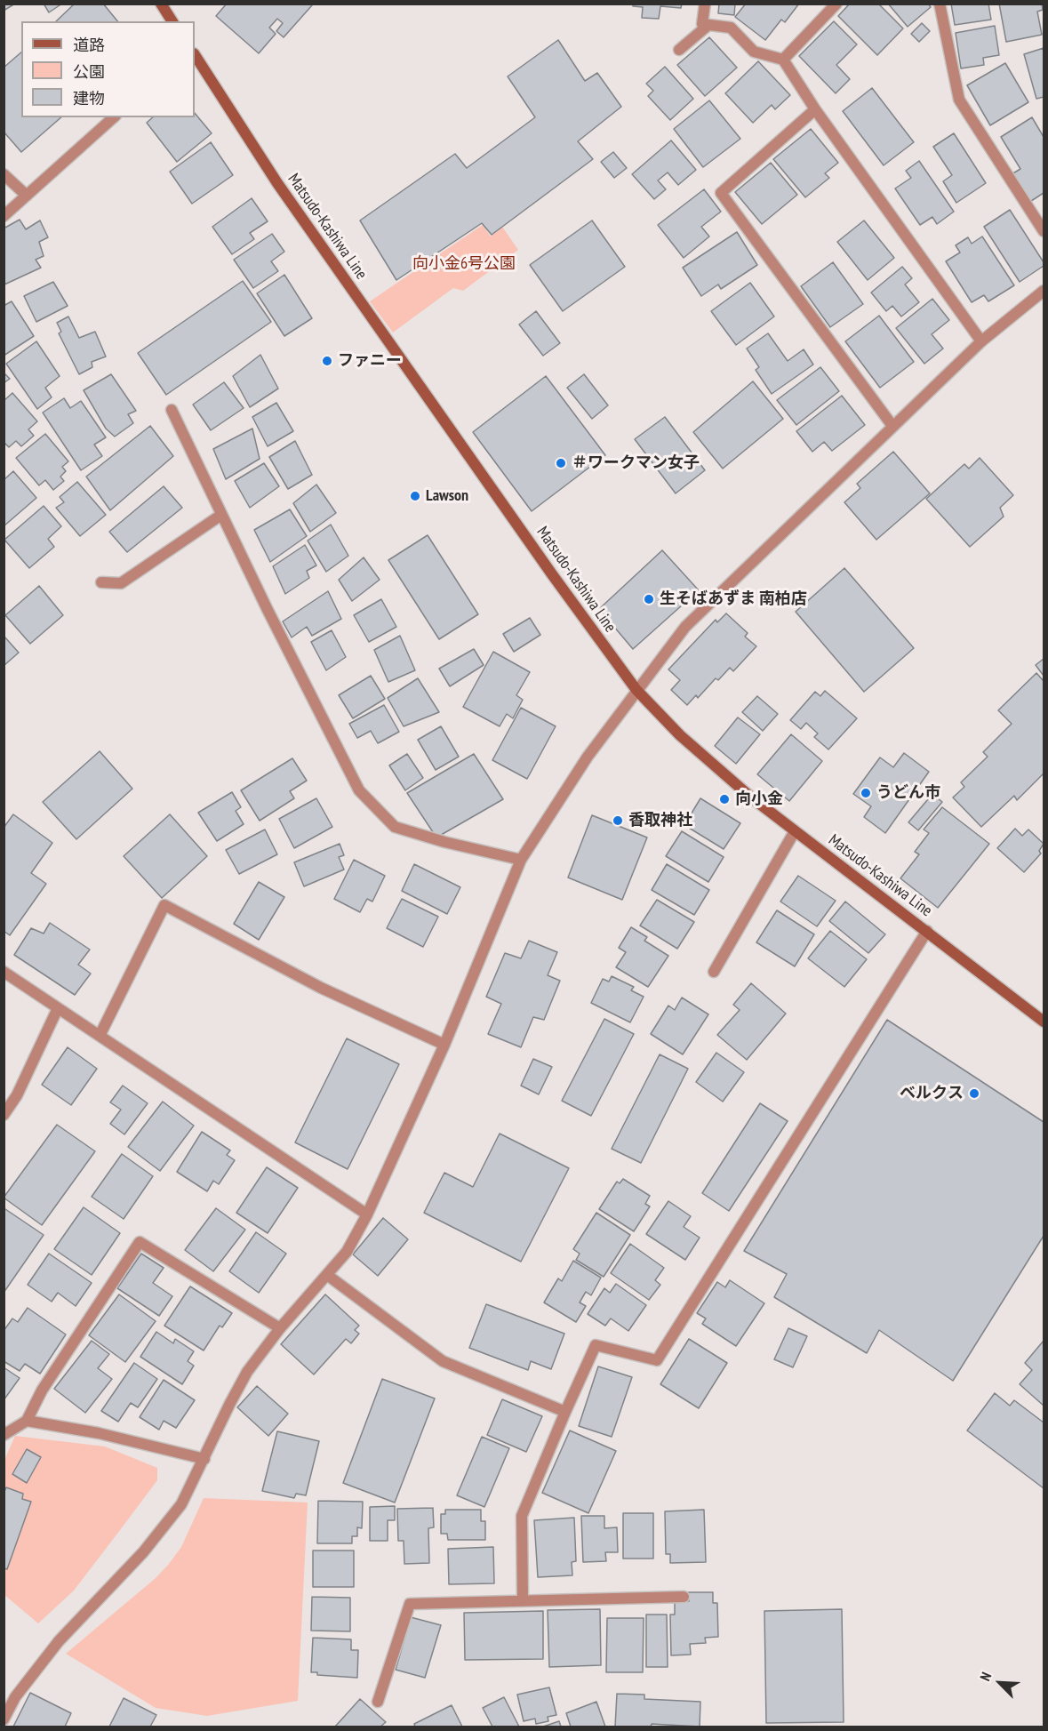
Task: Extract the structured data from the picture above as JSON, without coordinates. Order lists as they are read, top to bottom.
{
  "streets": {
    "main road": ["Matsudo-Kashiwa Line"]
  },
  "parks": ["向小金6号公園"],
  "places": [
    "ファニー",
    "＃ワークマン女子",
    "Lawson",
    "生そばあずま 南柏店",
    "うどん市",
    "向小金",
    "香取神社",
    "ベルクス"
  ],
  "legend": ["道路", "公園", "建物"],
  "north": "top left"
}
